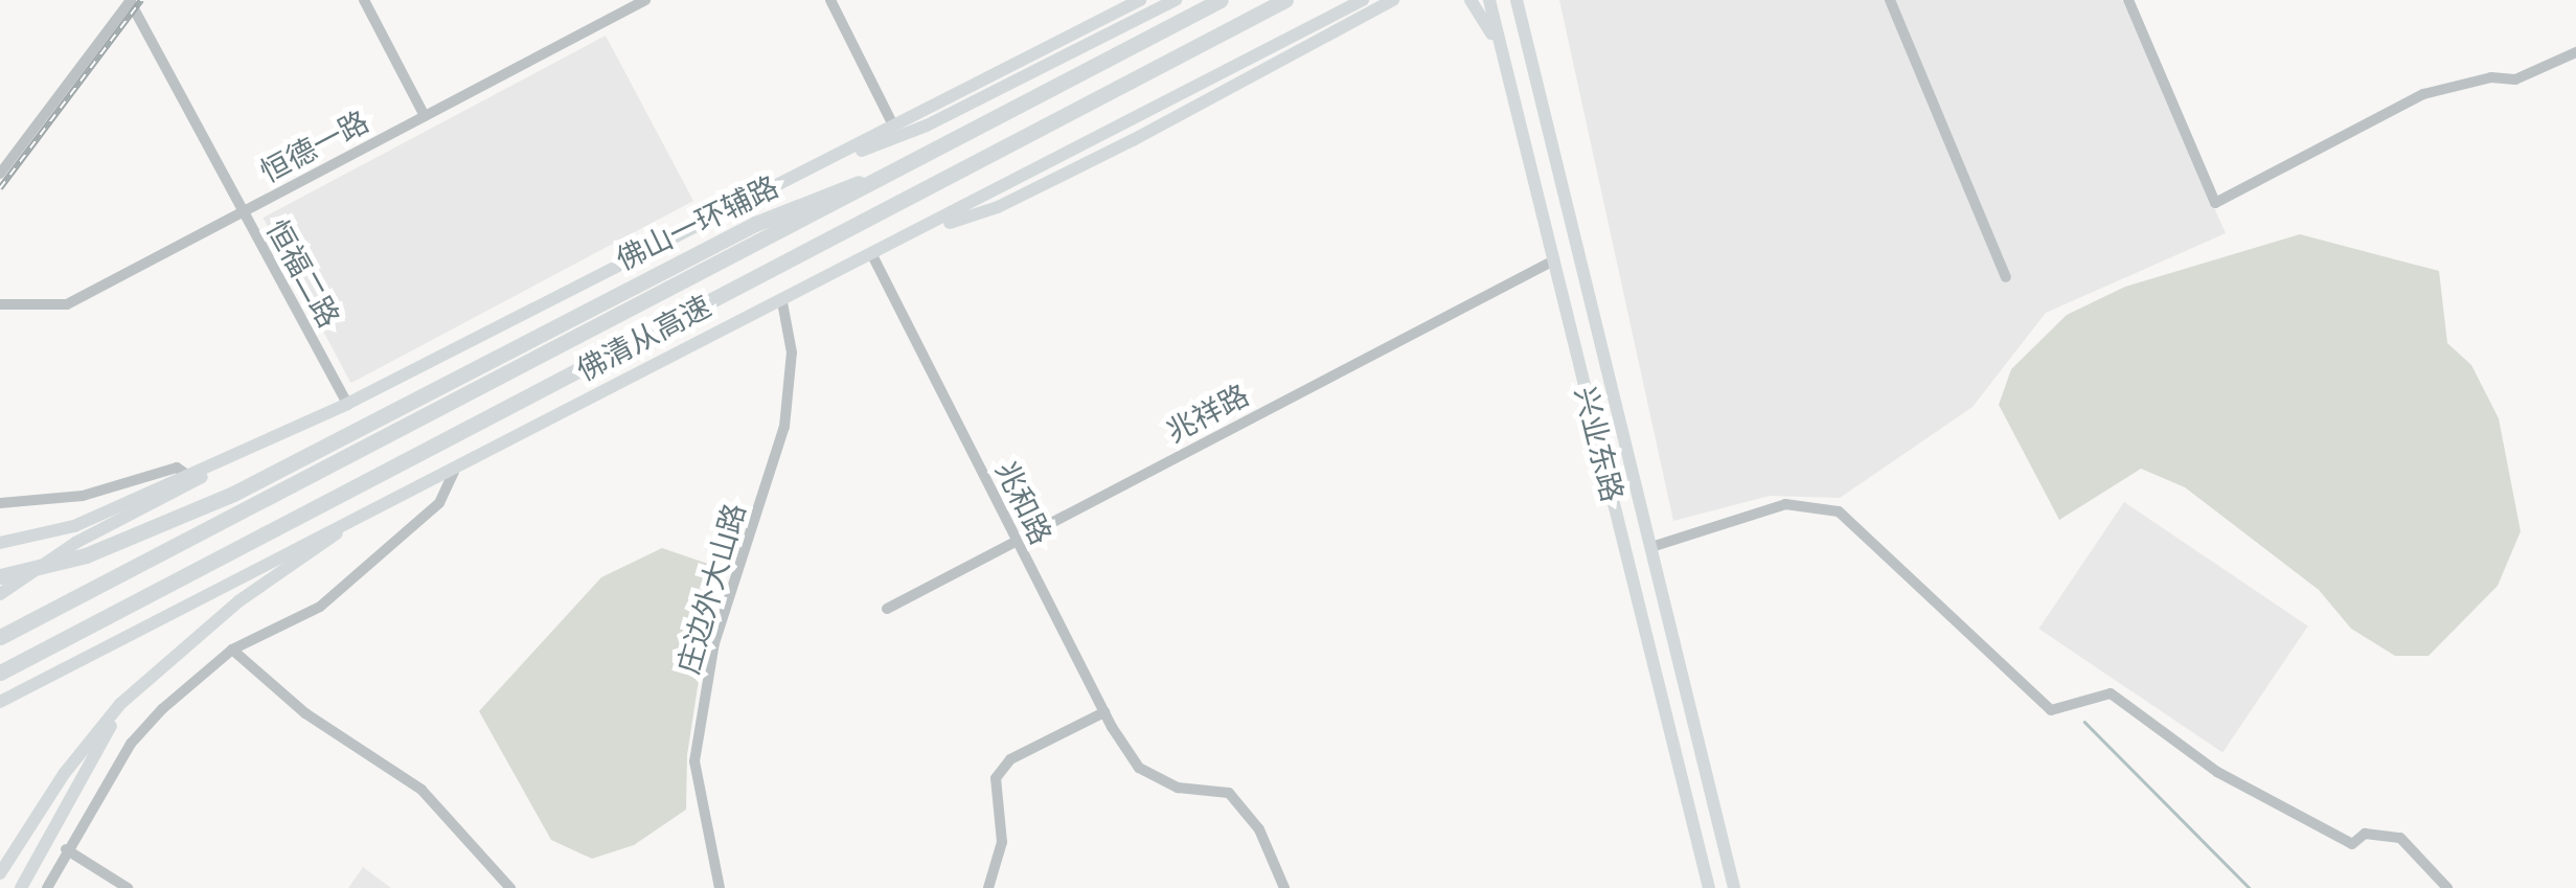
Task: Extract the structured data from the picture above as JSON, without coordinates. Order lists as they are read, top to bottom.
{
  "streets": {
    "highway": ["佛清从高速"],
    "main road": ["佛山一环辅路", "兴业东路"],
    "street": [
      "恒德一路",
      "恒福二路",
      "兆祥路",
      "兆和路",
      "庄边外大山路"
    ]
  },
  "crossings": [
    ["恒德一路", "恒福二路"],
    ["佛山一环辅路", "恒福二路"],
    ["兆祥路", "兴业东路"],
    ["兆祥路", "兆和路"]
  ]
}
